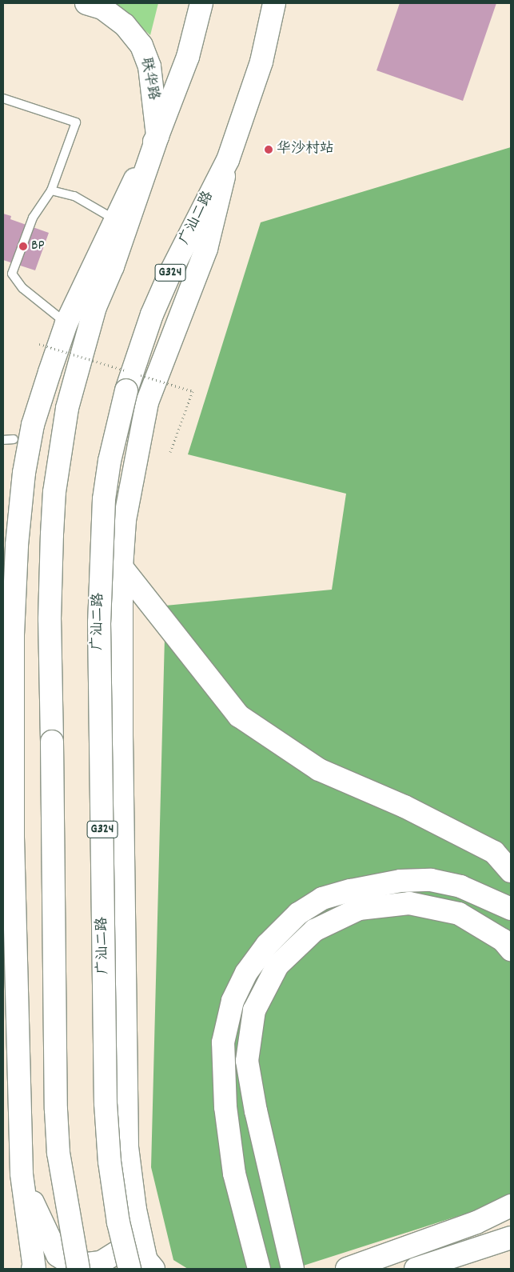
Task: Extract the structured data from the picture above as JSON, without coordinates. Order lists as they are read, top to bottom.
{
  "streets": {
    "main road": ["联华路", "广汕二路", "G324"]
  },
  "places": ["华沙村站", "BP"]
}
